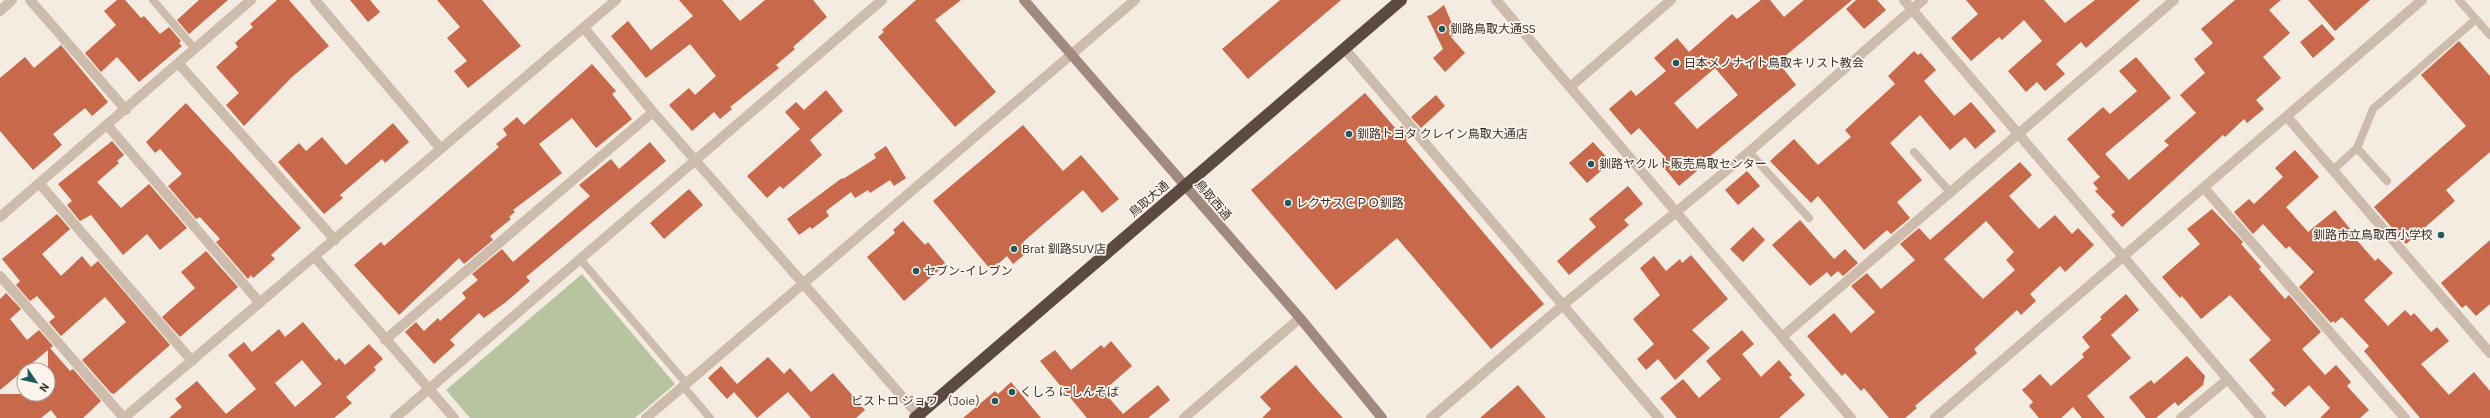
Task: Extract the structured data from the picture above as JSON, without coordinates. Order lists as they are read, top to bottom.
{
  "streets": {
    "highway": ["鳥取大通"],
    "street": ["鳥取西通"]
  },
  "crossings": [
    ["鳥取大通", "鳥取西通"]
  ],
  "places": [
    "釧路鳥取大通SS",
    "日本メノナイト鳥取キリスト教会",
    "釧路トヨタ クレイン鳥取大通店",
    "釧路ヤクルト販売鳥取センター",
    "レクサスＣＰＯ釧路",
    "釧路市立鳥取西小学校",
    "Brat 釧路SUV店",
    "セブン-イレブン",
    "くしろ にしんそば",
    "ビストロ ジョワ （Joie）"
  ],
  "north": "bottom right"
}
